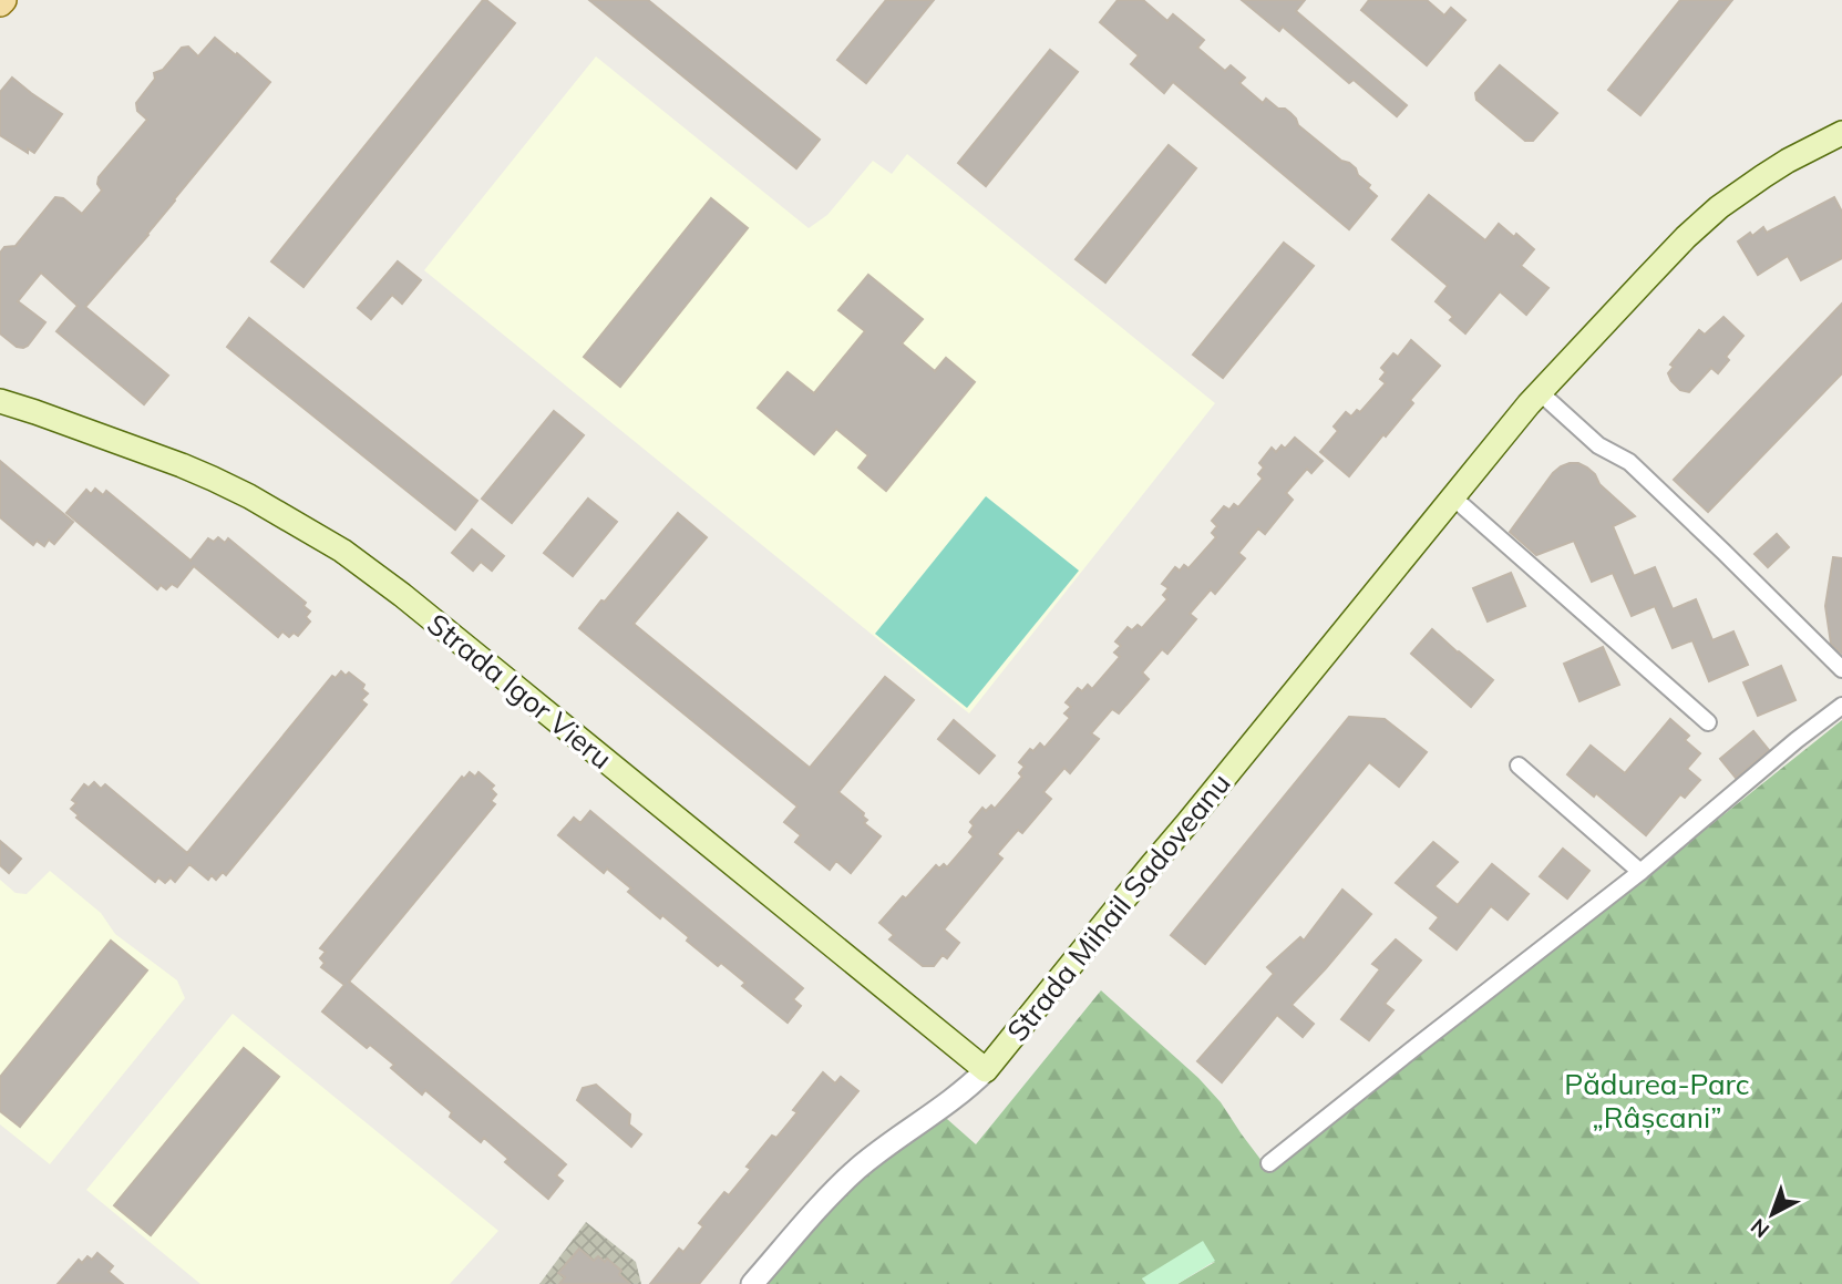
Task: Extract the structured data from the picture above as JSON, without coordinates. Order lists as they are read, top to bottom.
{
  "streets": {
    "main road": ["Strada Igor Vieru", "Strada Mihail Sadoveanu"]
  },
  "crossings": [
    ["Strada Igor Vieru", "Strada Mihail Sadoveanu"]
  ],
  "parks": ["Pădurea-Parc „Râșcani”"],
  "north": "bottom left"
}
